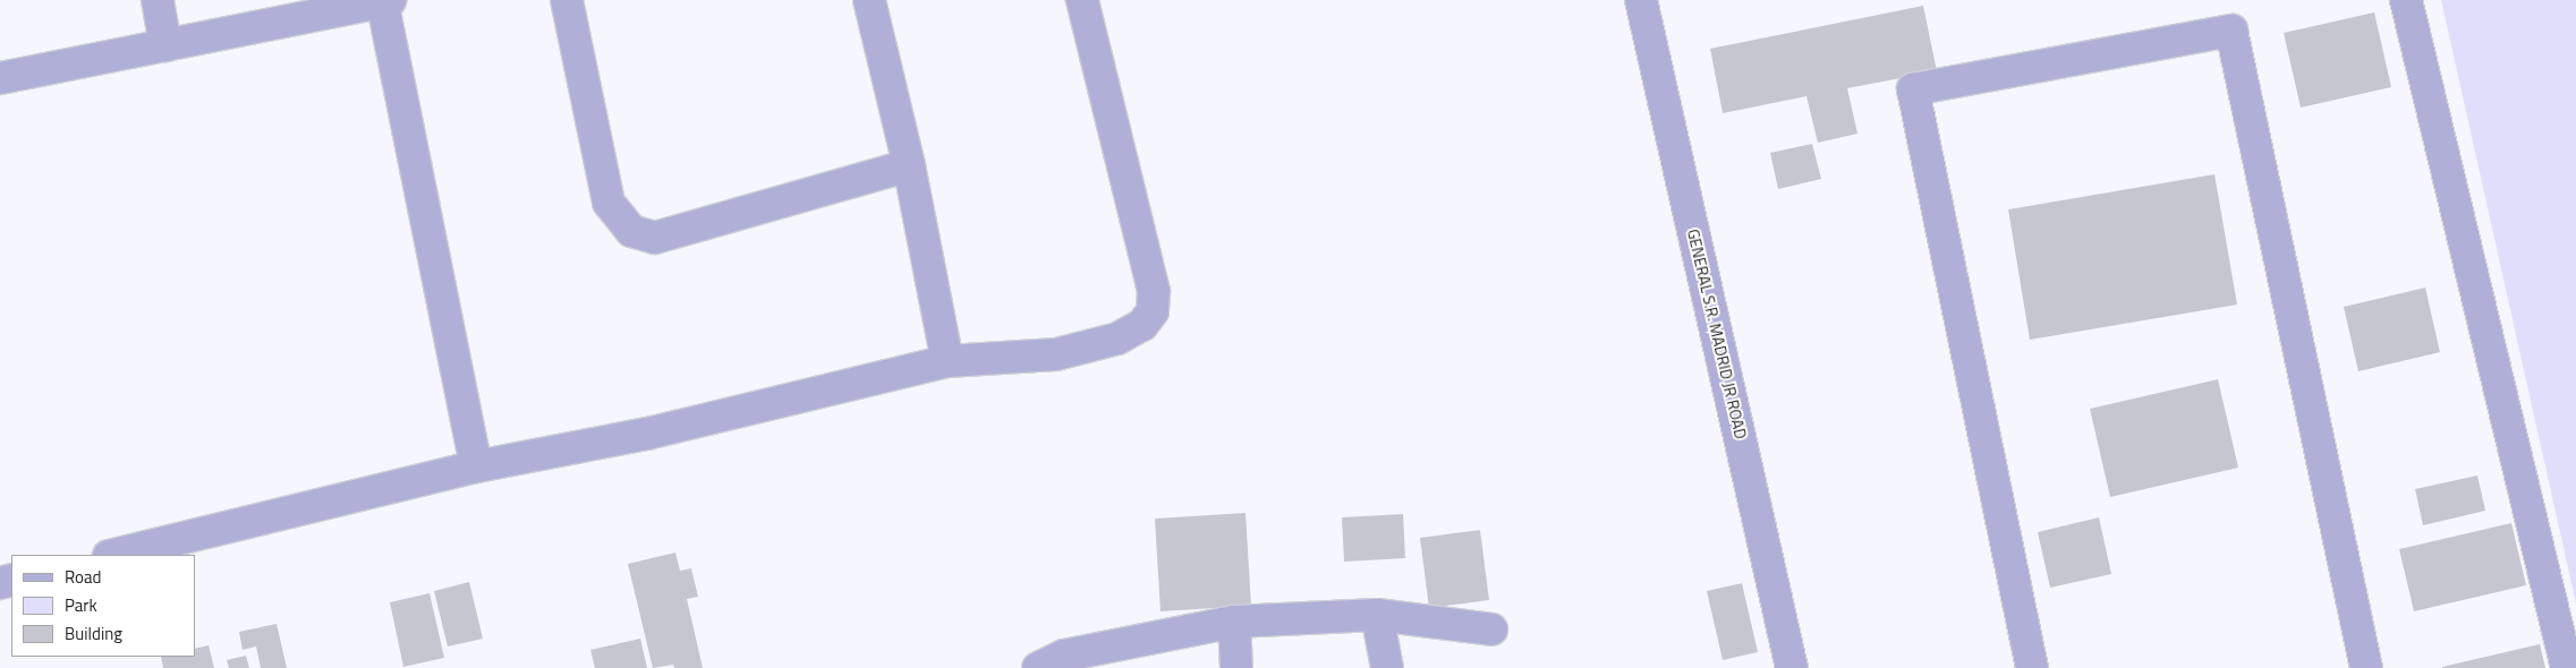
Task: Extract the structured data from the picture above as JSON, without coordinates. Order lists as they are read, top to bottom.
{
  "streets": {
    "street": ["GENERAL S.R. MADRID JR ROAD"]
  },
  "legend": ["Road", "Park", "Building"]
}
